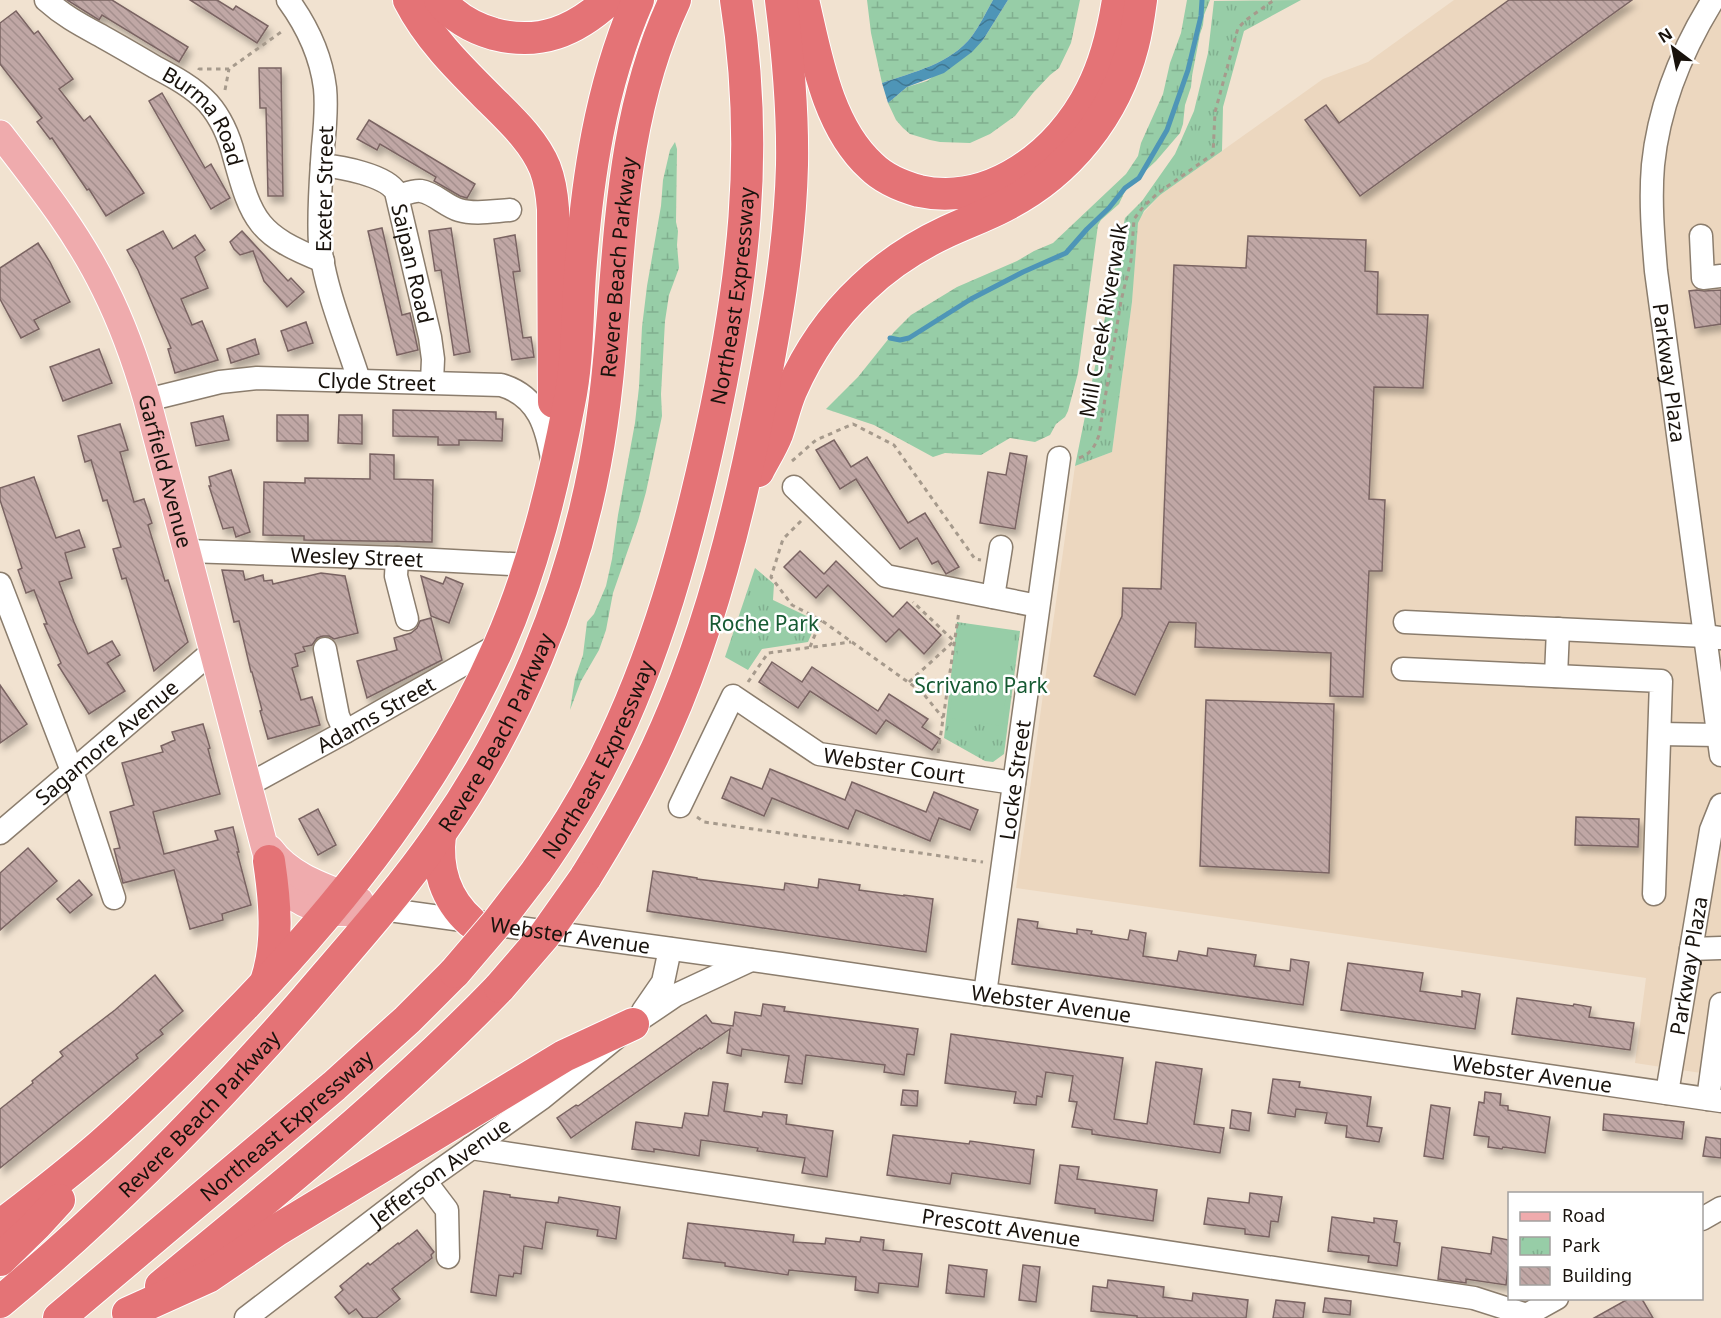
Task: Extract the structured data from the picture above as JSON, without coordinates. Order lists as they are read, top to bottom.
{
  "streets": {
    "highway": ["Revere Beach Parkway", "Northeast Expressway"],
    "main road": ["Garfield Avenue"],
    "street": [
      "Burma Road",
      "Exeter Street",
      "Saipan Road",
      "Parkway Plaza",
      "Clyde Street",
      "Wesley Street",
      "Adams Street",
      "Sagamore Avenue",
      "Webster Court",
      "Locke Street",
      "Webster Avenue",
      "Jefferson Avenue",
      "Prescott Avenue"
    ],
    "path": ["Mill Creek Riverwalk"]
  },
  "crossings": [
    ["Burma Road", "Exeter Street"],
    ["Exeter Street", "Saipan Road"],
    ["Exeter Street", "Clyde Street"],
    ["Saipan Road", "Clyde Street"],
    ["Revere Beach Parkway", "Clyde Street"],
    ["Revere Beach Parkway", "Garfield Avenue"],
    ["Revere Beach Parkway", "Wesley Street"],
    ["Revere Beach Parkway", "Adams Street"],
    ["Revere Beach Parkway", "Webster Avenue"],
    ["Mill Creek Riverwalk", "Locke Street"],
    ["Parkway Plaza", "Webster Avenue"],
    ["Clyde Street", "Garfield Avenue"],
    ["Garfield Avenue", "Wesley Street"],
    ["Garfield Avenue", "Adams Street"],
    ["Garfield Avenue", "Sagamore Avenue"],
    ["Garfield Avenue", "Webster Avenue"],
    ["Webster Court", "Locke Street"],
    ["Locke Street", "Webster Avenue"],
    ["Webster Avenue", "Jefferson Avenue"],
    ["Jefferson Avenue", "Prescott Avenue"]
  ],
  "parks": ["Roche Park", "Scrivano Park"],
  "legend": ["Road", "Park", "Building"],
  "north": "top left"
}
